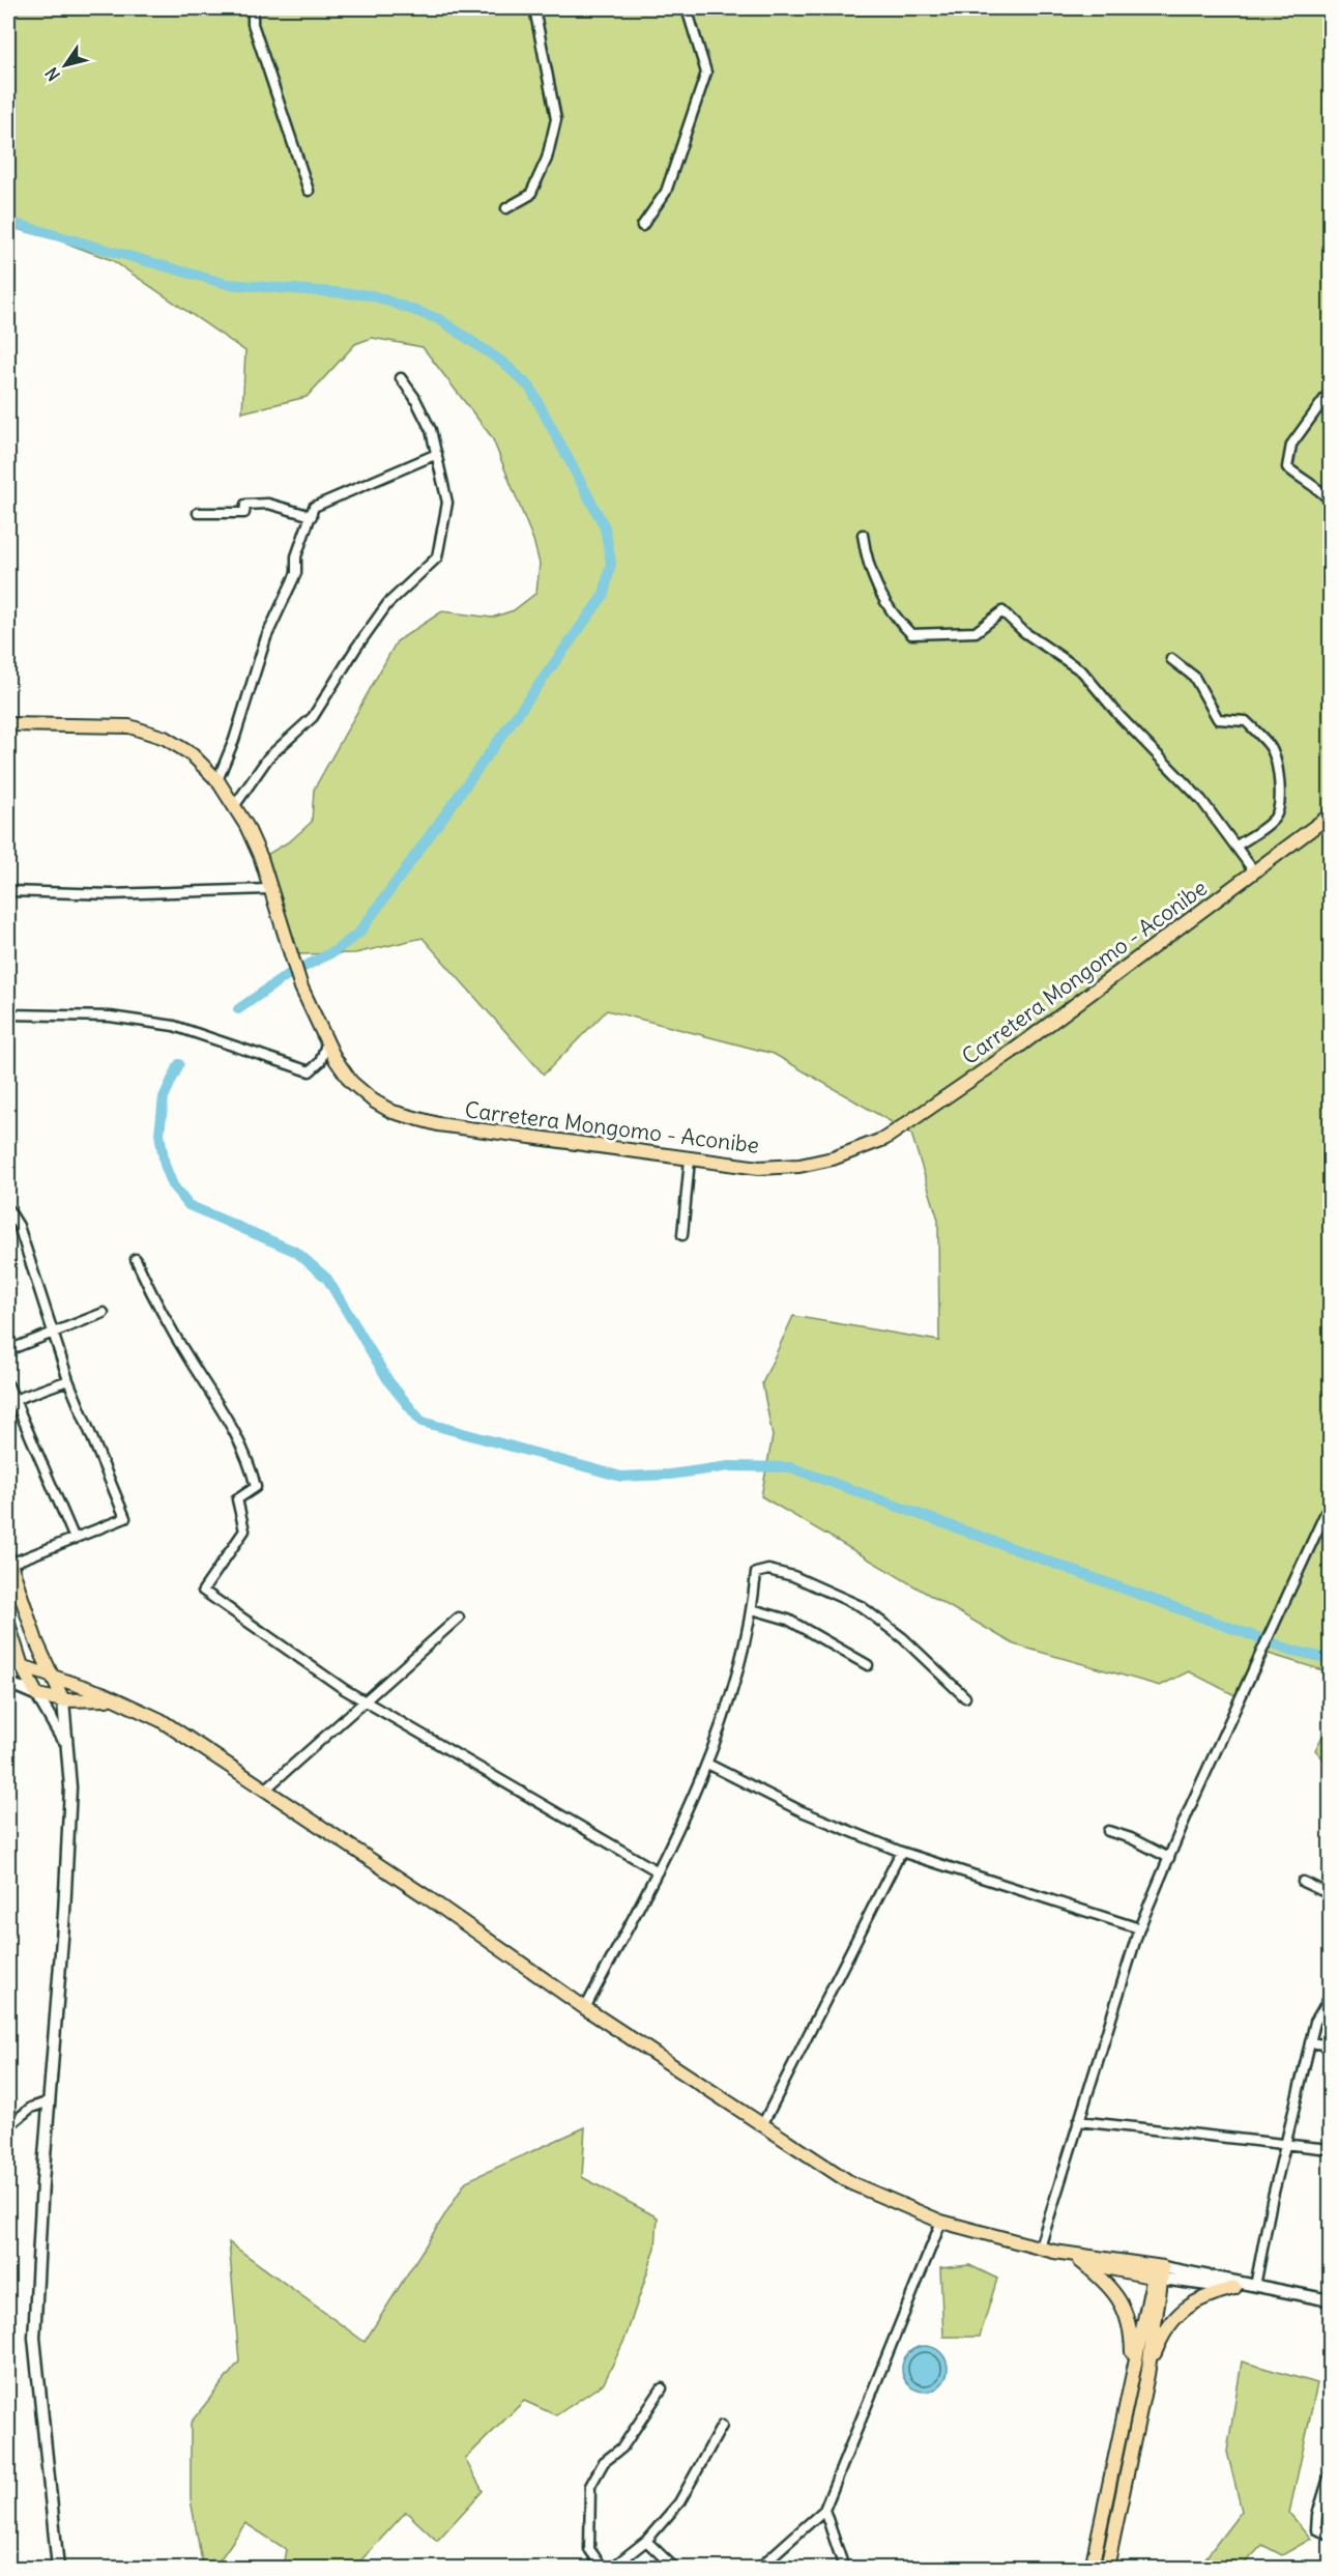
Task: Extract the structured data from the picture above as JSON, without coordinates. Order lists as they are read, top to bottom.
{
  "streets": {
    "main road": ["Carretera Mongomo - Aconibe"]
  },
  "north": "bottom left"
}
